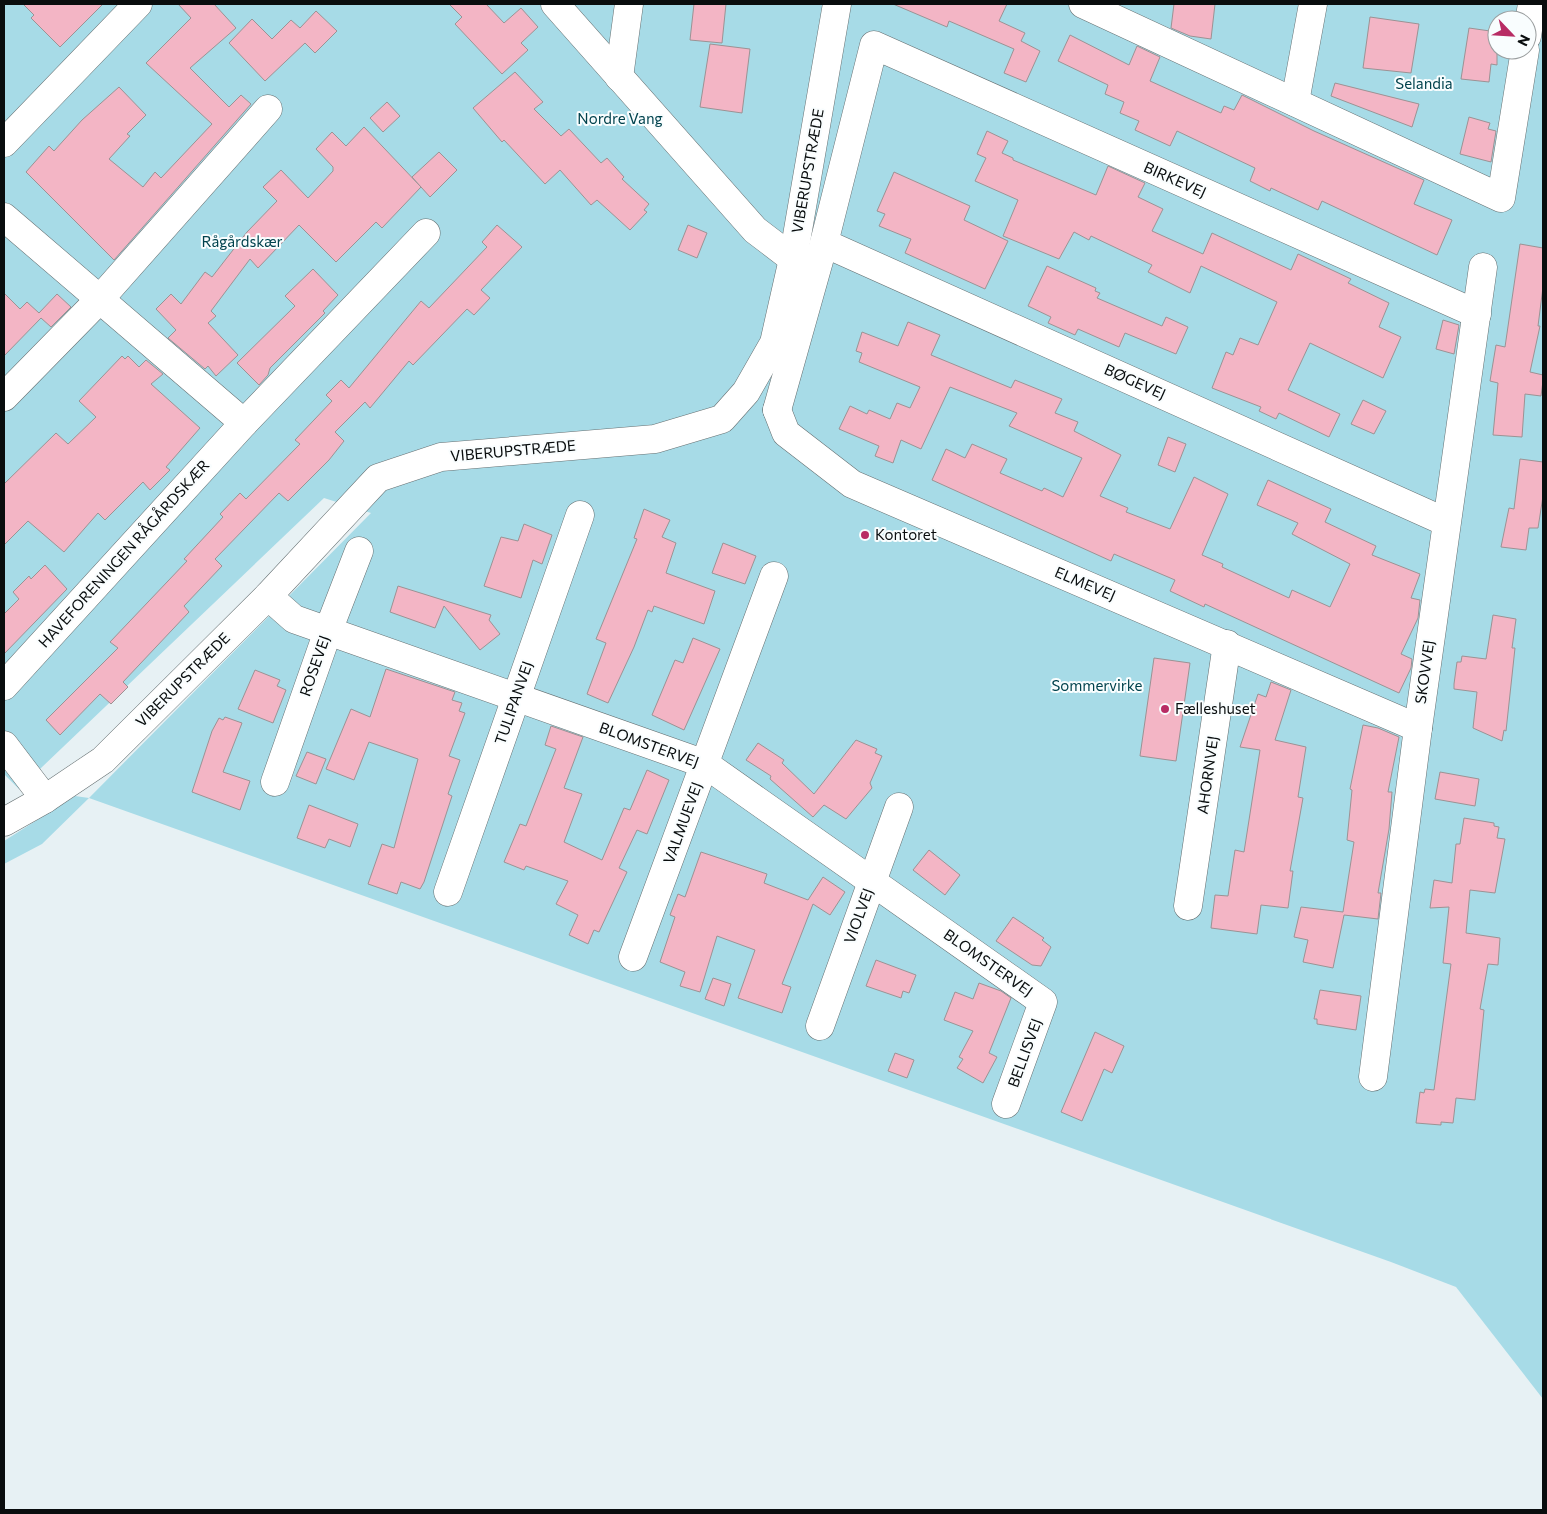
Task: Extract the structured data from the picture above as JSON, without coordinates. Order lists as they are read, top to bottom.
{
  "streets": {
    "street": [
      "VIBERUPSTRÆDE",
      "BIRKEVEJ",
      "BØGEVEJ",
      "HAVEFORENINGEN RÅGÅRDSKÆR",
      "ELMEVEJ",
      "ROSEVEJ",
      "SKOVVEJ",
      "TULIPANVEJ",
      "BLOMSTERVEJ",
      "AHORNVEJ",
      "VALMUEVEJ",
      "VIOLVEJ",
      "BELLISVEJ"
    ]
  },
  "crossings": [
    ["VIBERUPSTRÆDE", "BLOMSTERVEJ"],
    ["BIRKEVEJ", "BØGEVEJ"],
    ["BIRKEVEJ", "SKOVVEJ"],
    ["BØGEVEJ", "SKOVVEJ"],
    ["ELMEVEJ", "SKOVVEJ"],
    ["ELMEVEJ", "AHORNVEJ"],
    ["ROSEVEJ", "BLOMSTERVEJ"],
    ["TULIPANVEJ", "BLOMSTERVEJ"],
    ["BLOMSTERVEJ", "VALMUEVEJ"],
    ["BLOMSTERVEJ", "VIOLVEJ"],
    ["BLOMSTERVEJ", "BELLISVEJ"]
  ],
  "parks": [
    "Selandia",
    "Nordre Vang",
    "Rågårdskær",
    "Sommervirke"
  ],
  "places": ["Kontoret", "Fælleshuset"],
  "north": "bottom right"
}
